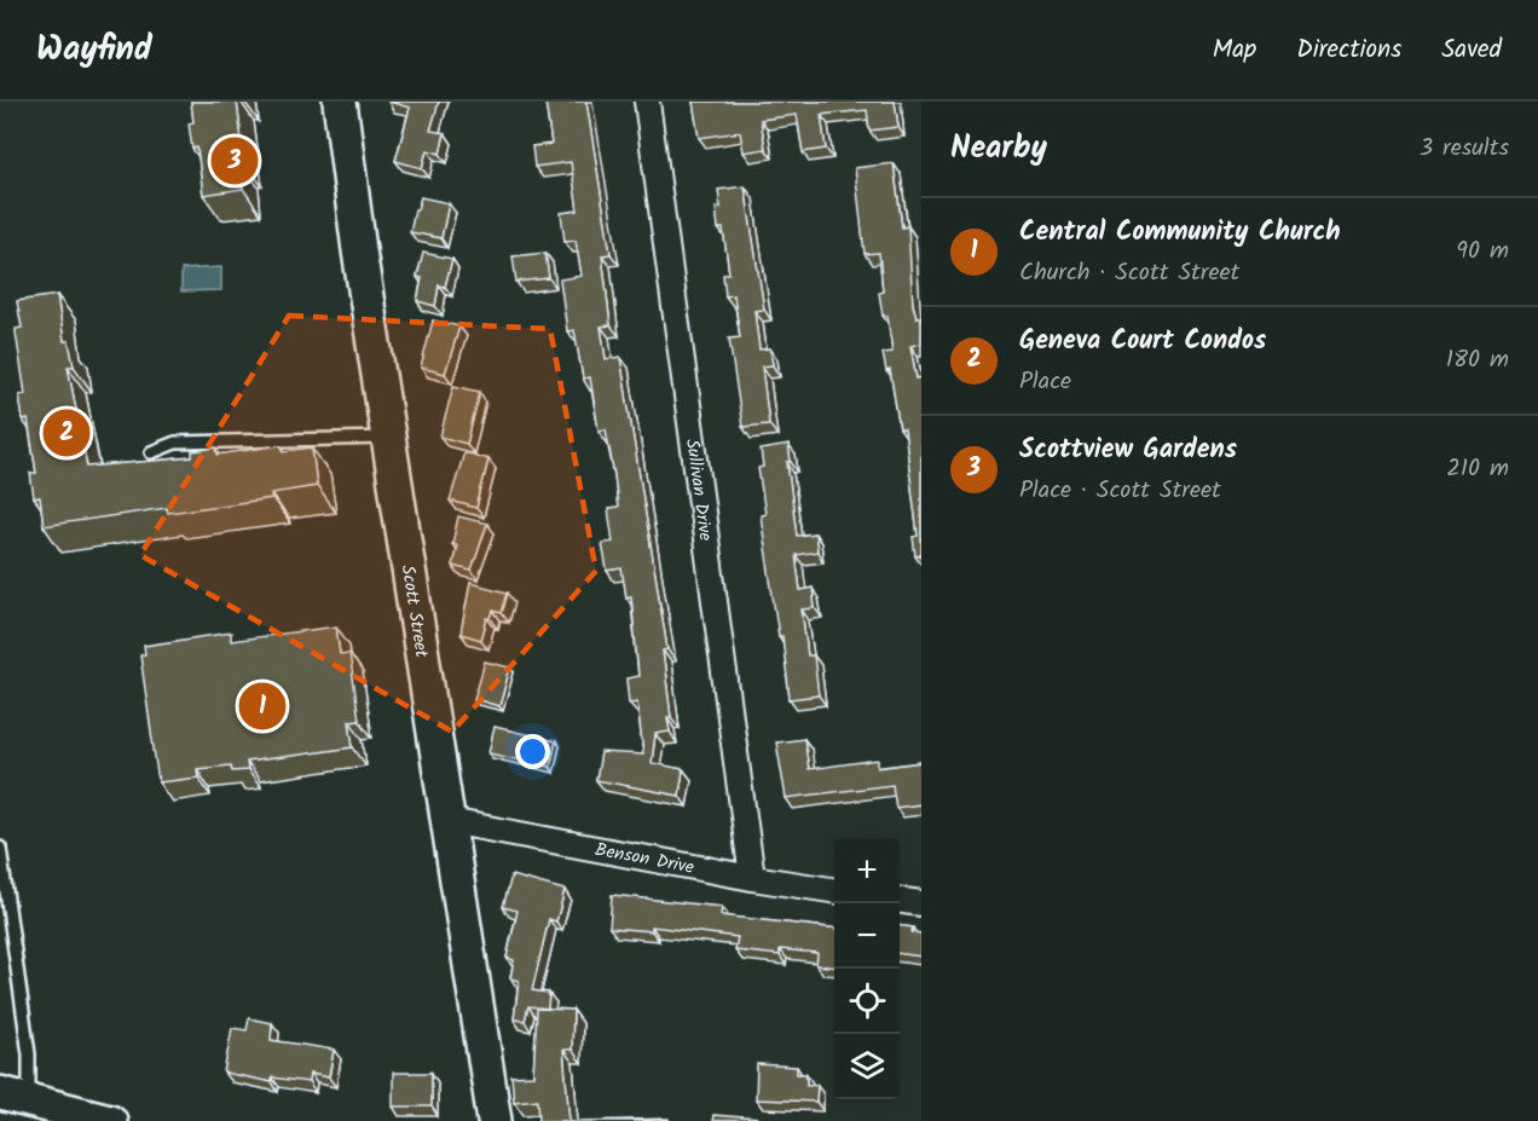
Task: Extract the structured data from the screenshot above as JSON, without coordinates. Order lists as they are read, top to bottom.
{
  "streets": {
    "main road": ["Scott Street"],
    "street": ["Sullivan Drive", "Benson Drive"]
  },
  "crossings": [
    ["Sullivan Drive", "Benson Drive"],
    ["Scott Street", "Benson Drive"]
  ],
  "page": {
    "header": "Wayfind",
    "nav": ["Map", "Directions", "Saved"],
    "heading": ["Nearby", "3 results"],
    "pins": ["3", "2", "1"],
    "list": [
      {
        "mark": "1",
        "name": "Central Community Church",
        "note": "Church · Scott Street",
        "value": "90 m"
      },
      {
        "mark": "2",
        "name": "Geneva Court Condos",
        "note": "Place",
        "value": "180 m"
      },
      {
        "mark": "3",
        "name": "Scottview Gardens",
        "note": "Place · Scott Street",
        "value": "210 m"
      }
    ],
    "map_buttons": ["+", "−"]
  }
}
